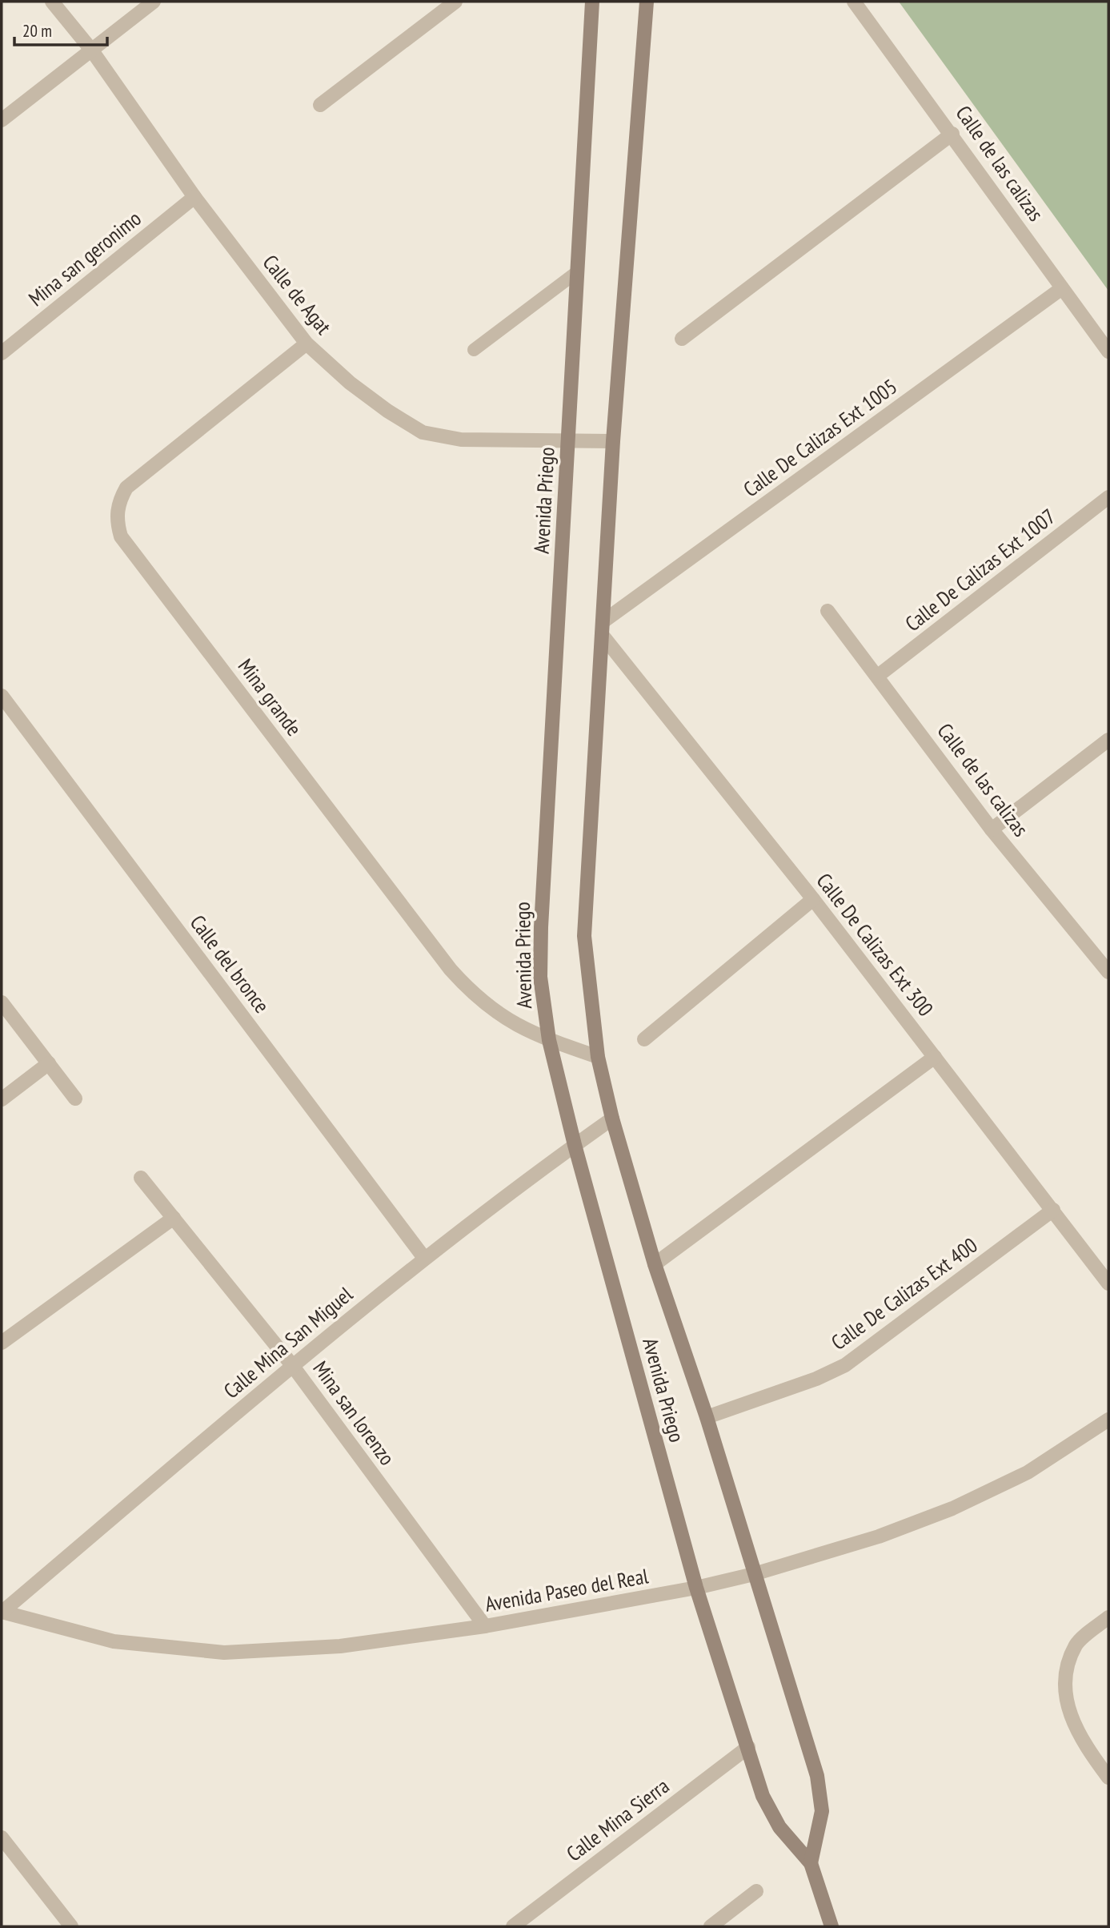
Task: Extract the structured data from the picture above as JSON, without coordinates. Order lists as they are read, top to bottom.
{
  "streets": {
    "street": [
      "Calle de las calizas",
      "Mina san geronimo",
      "Calle de Agat",
      "Calle De Calizas Ext 1005",
      "Avenida Priego",
      "Calle De Calizas Ext 1007",
      "Mina grande",
      "Calle De Calizas Ext 300",
      "Calle del bronce",
      "Calle De Calizas Ext 400",
      "Calle Mina San Miguel",
      "Mina san lorenzo",
      "Avenida Paseo del Real",
      "Calle Mina Sierra"
    ]
  },
  "crossings": [
    ["Calle de las calizas", "Calle De Calizas Ext 1005"],
    ["Calle de las calizas", "Calle De Calizas Ext 1007"],
    ["Mina san geronimo", "Calle de Agat"],
    ["Calle de Agat", "Avenida Priego"],
    ["Calle de Agat", "Mina grande"],
    ["Calle De Calizas Ext 1005", "Avenida Priego"],
    ["Calle De Calizas Ext 1005", "Calle De Calizas Ext 300"],
    ["Avenida Priego", "Mina grande"],
    ["Avenida Priego", "Calle De Calizas Ext 300"],
    ["Avenida Priego", "Calle De Calizas Ext 400"],
    ["Avenida Priego", "Calle Mina San Miguel"],
    ["Avenida Priego", "Avenida Paseo del Real"],
    ["Avenida Priego", "Calle Mina Sierra"],
    ["Calle De Calizas Ext 300", "Calle De Calizas Ext 400"],
    ["Calle del bronce", "Calle Mina San Miguel"],
    ["Calle Mina San Miguel", "Mina san lorenzo"],
    ["Calle Mina San Miguel", "Avenida Paseo del Real"],
    ["Mina san lorenzo", "Avenida Paseo del Real"]
  ],
  "scale_bar": "20 m"
}
